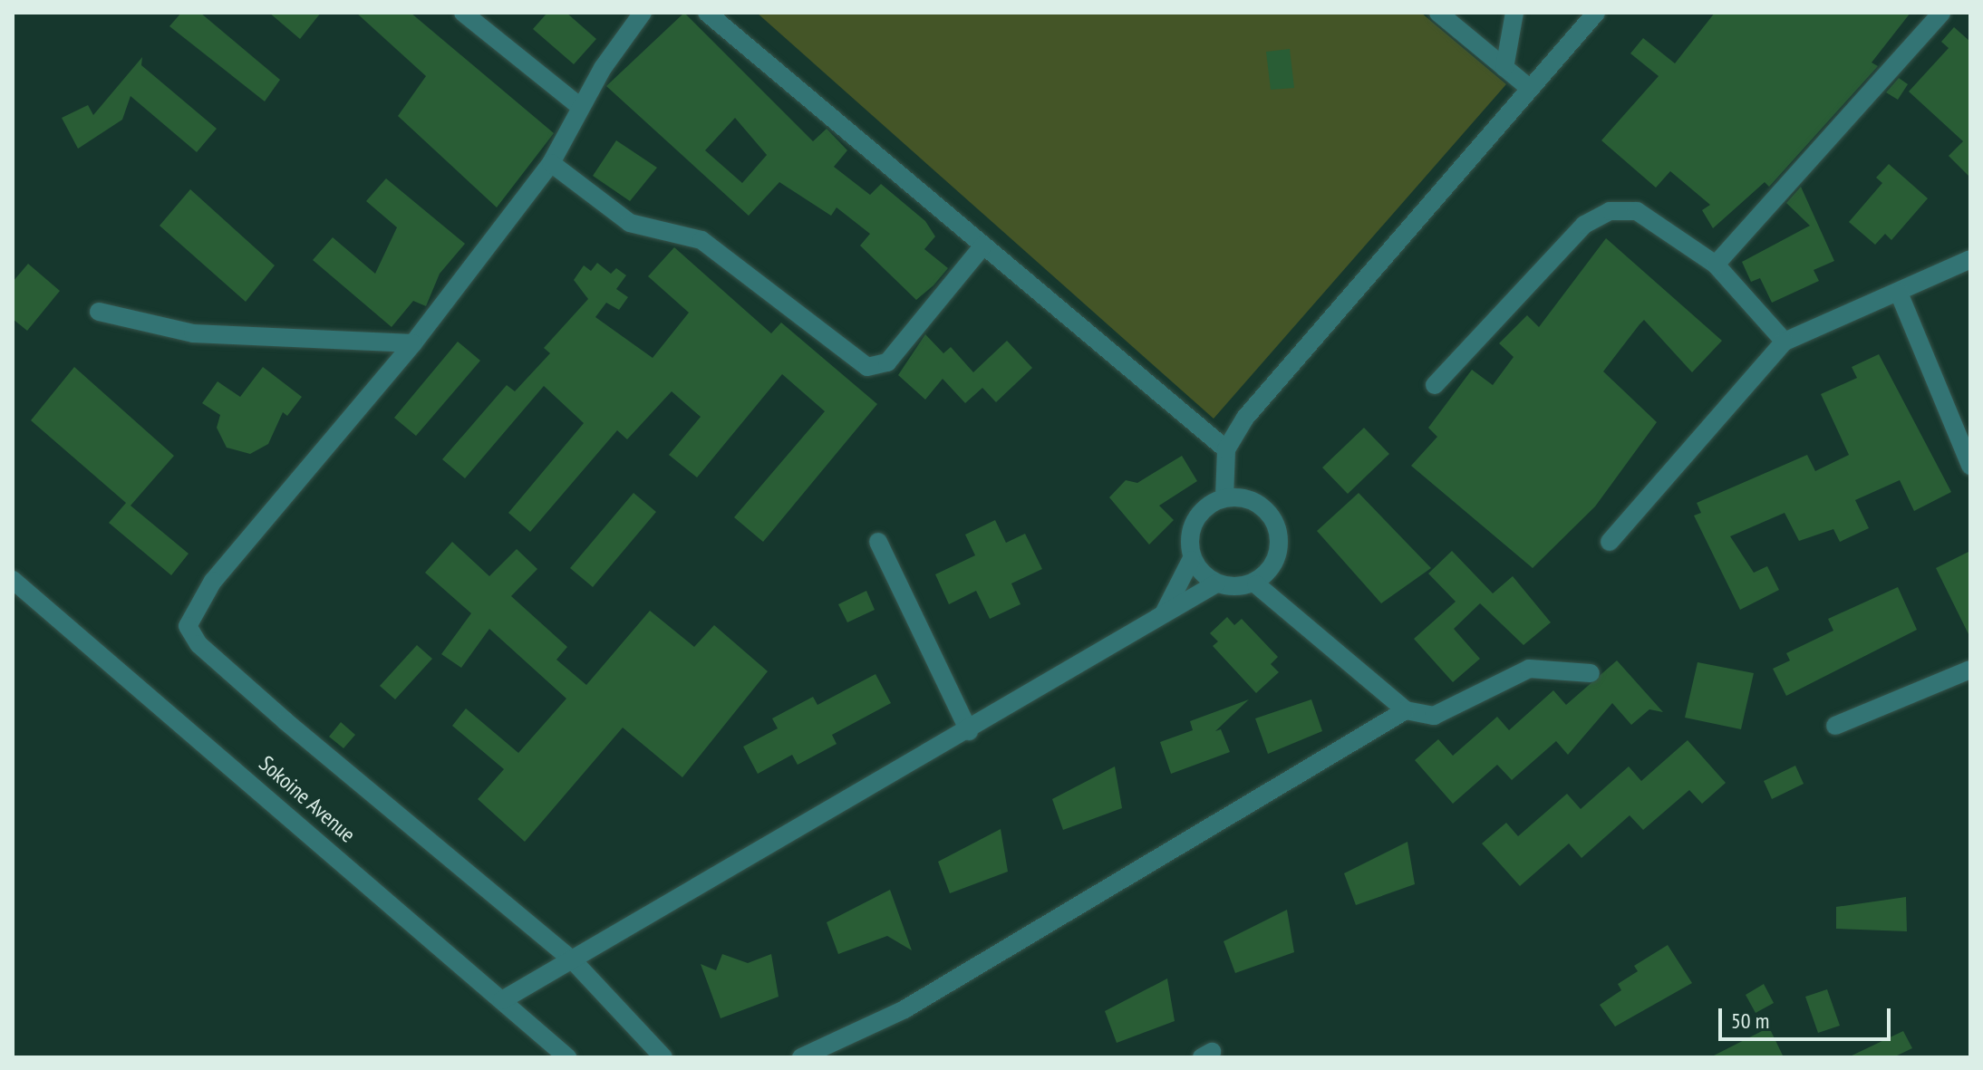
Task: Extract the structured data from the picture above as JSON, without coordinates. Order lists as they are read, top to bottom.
{
  "streets": {
    "street": ["Sokoine Avenue"]
  },
  "scale_bar": "50 m"
}
